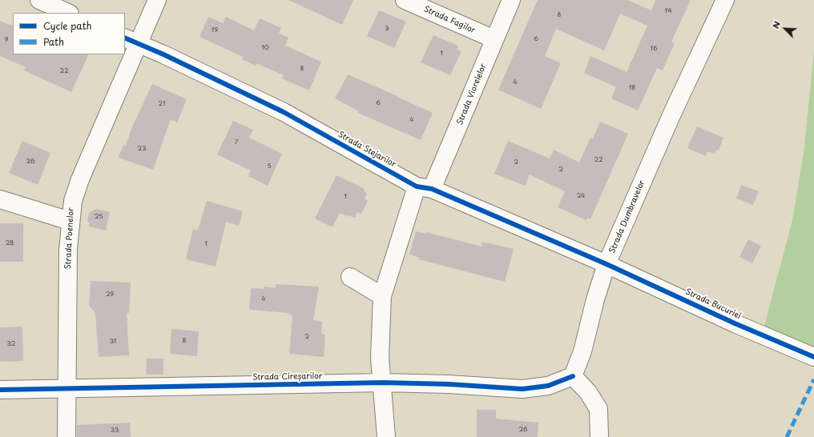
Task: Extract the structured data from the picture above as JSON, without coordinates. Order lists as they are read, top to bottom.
{
  "streets": {
    "street": [
      "Strada Fagilor",
      "Strada Viorelelor",
      "Strada Stejarilor",
      "Strada Dumbravelor",
      "Strada Poenelor",
      "Strada Bucuriei",
      "Strada Cireșarilor"
    ]
  },
  "crossings": [
    ["Strada Fagilor", "Strada Viorelelor"],
    ["Strada Viorelelor", "Strada Stejarilor"],
    ["Strada Stejarilor", "Strada Dumbravelor"],
    ["Strada Stejarilor", "Strada Poenelor"],
    ["Strada Stejarilor", "Strada Bucuriei"],
    ["Strada Dumbravelor", "Strada Bucuriei"],
    ["Strada Dumbravelor", "Strada Cireșarilor"],
    ["Strada Poenelor", "Strada Cireșarilor"]
  ],
  "house_numbers": [
    "14",
    "8",
    "3",
    "19",
    "6",
    "9",
    "10",
    "16",
    "1",
    "8",
    "22",
    "4",
    "18",
    "6",
    "21",
    "4",
    "7",
    "23",
    "22",
    "26",
    "2",
    "5",
    "2",
    "24",
    "1",
    "25",
    "28",
    "1",
    "29",
    "4",
    "2",
    "8",
    "31",
    "32",
    "26",
    "33"
  ],
  "legend": ["Cycle path", "Path"],
  "north": "top left"
}
